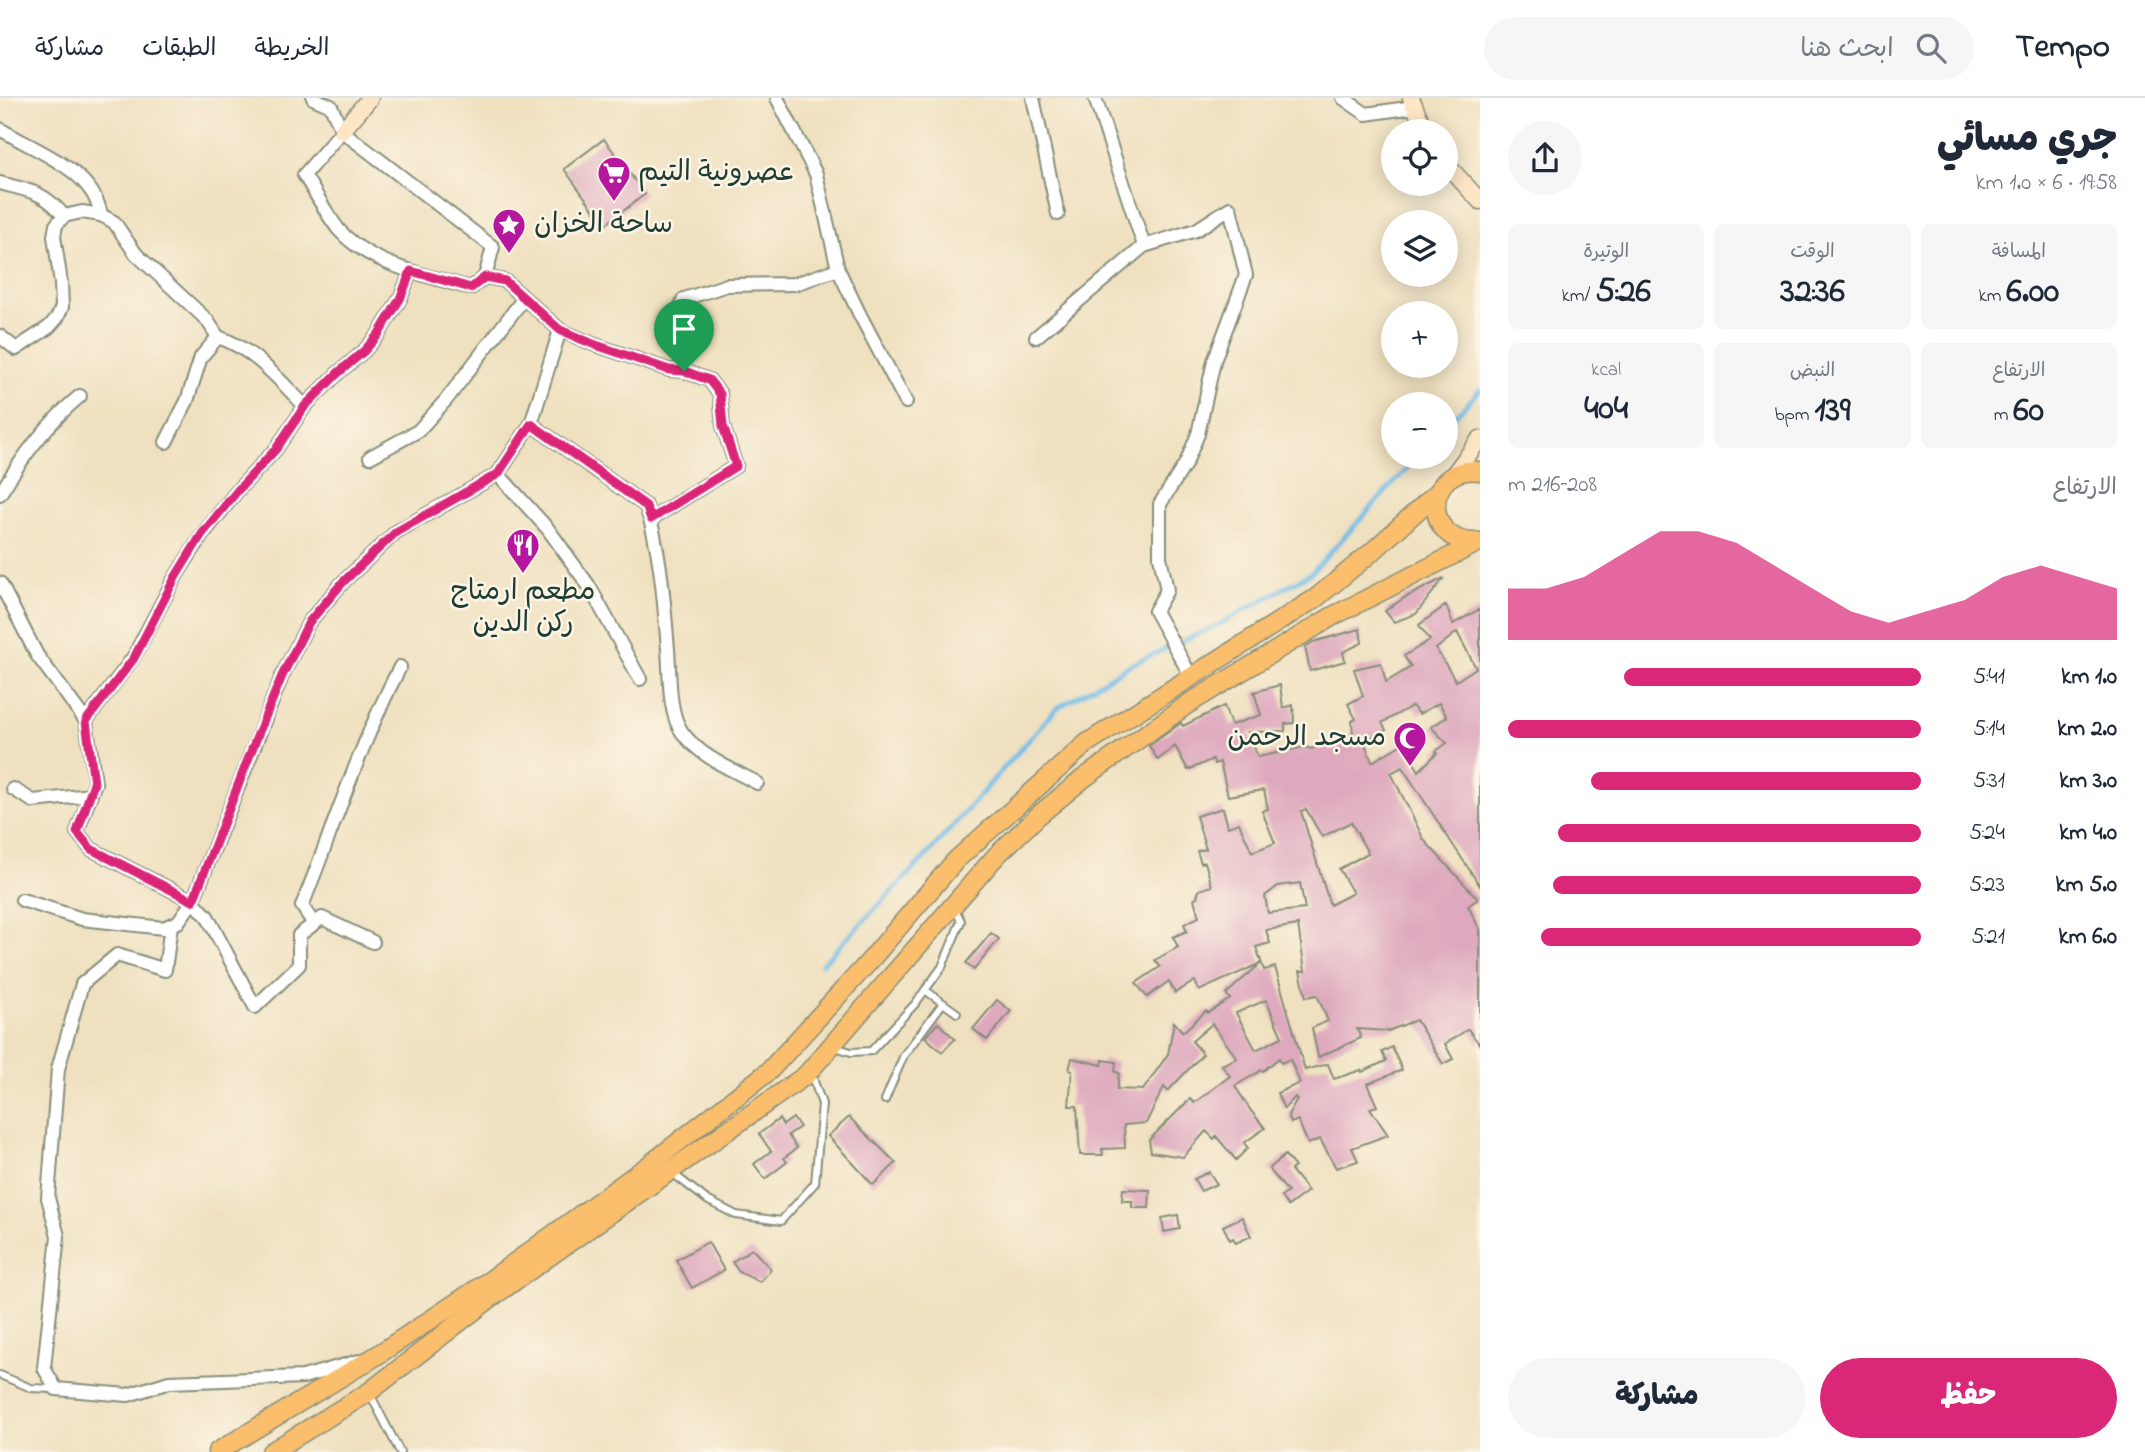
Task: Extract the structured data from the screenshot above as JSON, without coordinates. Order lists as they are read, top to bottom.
{
  "places": {
    "supermarket": ["عصرونية التيم"],
    "place": ["ساحة الخزان"],
    "restaurant": ["مطعم ارمتاج ركن الدين"],
    "mosque": ["مسجد الرحمن"]
  },
  "page": {
    "header": "Tempo",
    "search": "ابحث هنا",
    "nav": ["الخريطة", "الطبقات", "مشاركة"],
    "heading": ["جري مسائي", "19:58 · 6 × 1.0 km"],
    "map_buttons": ["+", "−"],
    "stats": [
      ["المسافة", "6.00 km"],
      ["الوقت", "32:36"],
      ["الوتيرة", "5:26 /km"],
      ["الارتفاع", "60 m"],
      ["النبض", "139 bpm"],
      ["kcal", "404"]
    ],
    "chart": ["الارتفاع", "208–216 m"],
    "list": [
      {
        "name": "1.0 km",
        "note": "5:41"
      },
      {
        "name": "2.0 km",
        "note": "5:14"
      },
      {
        "name": "3.0 km",
        "note": "5:31"
      },
      {
        "name": "4.0 km",
        "note": "5:24"
      },
      {
        "name": "5.0 km",
        "note": "5:23"
      },
      {
        "name": "6.0 km",
        "note": "5:21"
      }
    ],
    "buttons": ["حفظ", "مشاركة"]
  }
}
